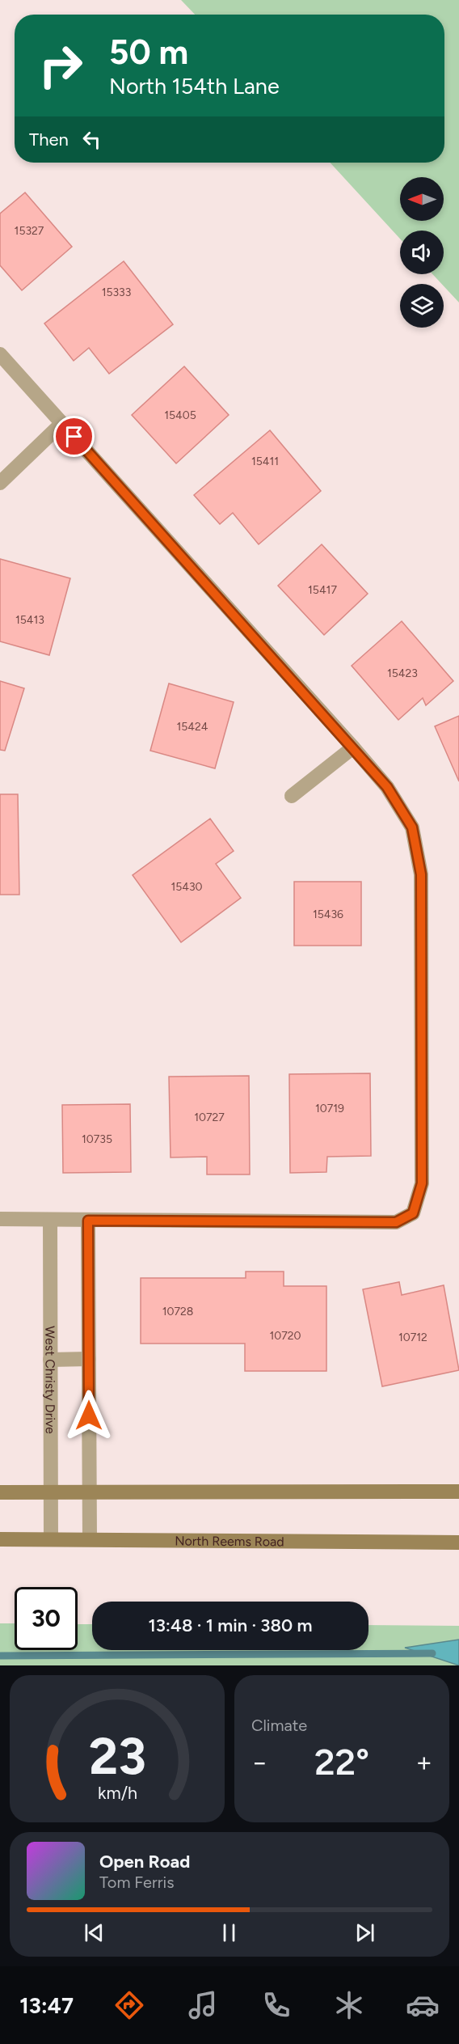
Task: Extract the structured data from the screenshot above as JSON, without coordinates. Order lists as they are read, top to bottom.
{
  "streets": {
    "main road": ["North Reems Road"],
    "street": ["West Christy Drive"]
  },
  "crossings": [
    ["West Christy Drive", "North Reems Road"]
  ],
  "house_numbers": [
    "15327",
    "15333",
    "15405",
    "15411",
    "15417",
    "15413",
    "15423",
    "15424",
    "15430",
    "15436",
    "10719",
    "10727",
    "10735",
    "10728",
    "10720",
    "10712"
  ],
  "north": "left",
  "page": {
    "turn": ["50 m", "North 154th Lane"],
    "then": "Then",
    "limit": "30",
    "trip": "13:48 · 1 min · 380 m",
    "tile": "Climate",
    "heat": ["−", "22°", "+"],
    "song": ["Open Road", "Tom Ferris"],
    "tabs": "13:47",
    "gauge": ["23", "km/h"]
  }
}
